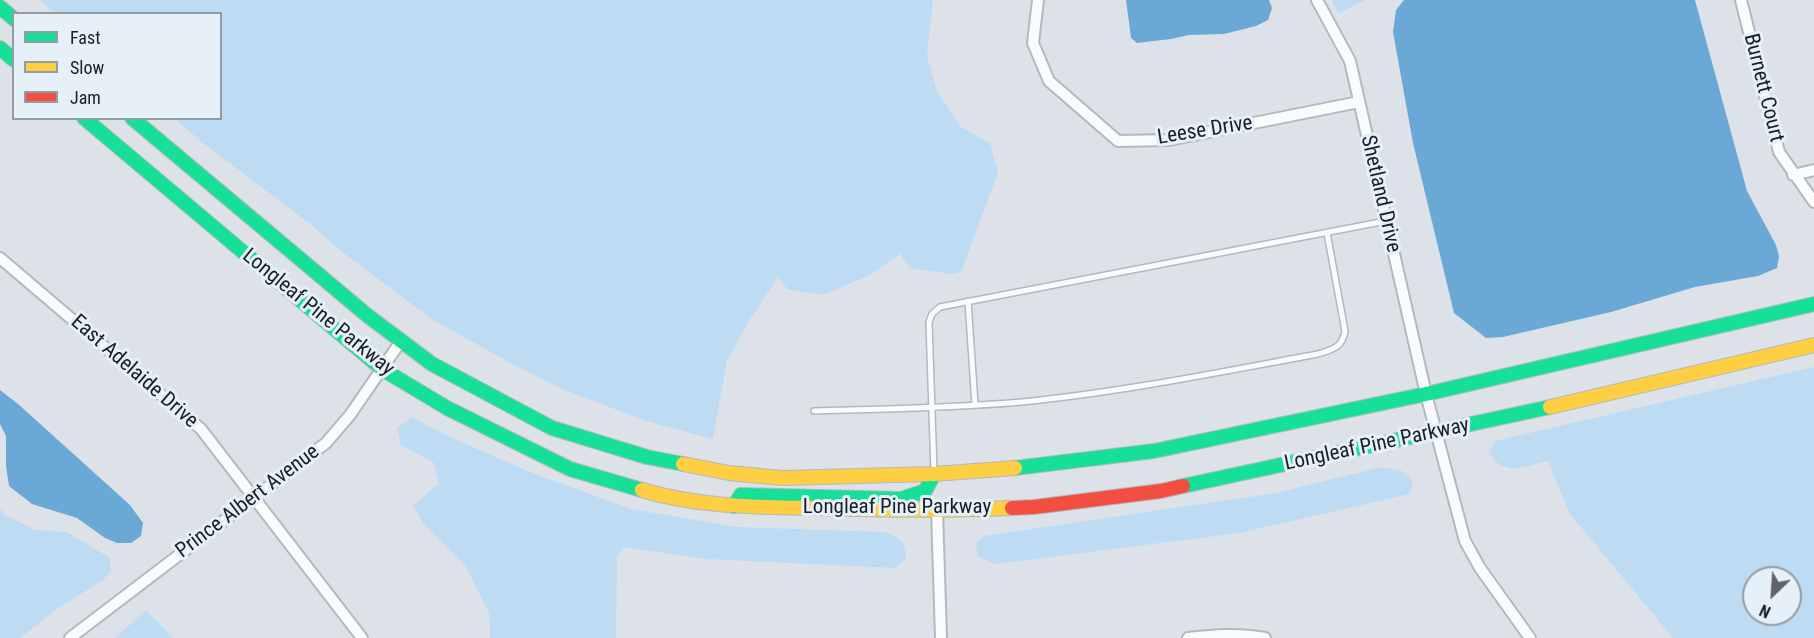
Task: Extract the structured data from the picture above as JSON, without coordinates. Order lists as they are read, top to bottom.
{
  "streets": {
    "main road": ["Longleaf Pine Parkway"],
    "street": [
      "Burnett Court",
      "Leese Drive",
      "Shetland Drive",
      "East Adelaide Drive",
      "Prince Albert Avenue"
    ]
  },
  "crossings": [
    ["Leese Drive", "Shetland Drive"],
    ["Shetland Drive", "Longleaf Pine Parkway"],
    ["Longleaf Pine Parkway", "Prince Albert Avenue"],
    ["East Adelaide Drive", "Prince Albert Avenue"]
  ],
  "legend": ["Fast", "Slow", "Jam"],
  "north": "bottom left"
}
